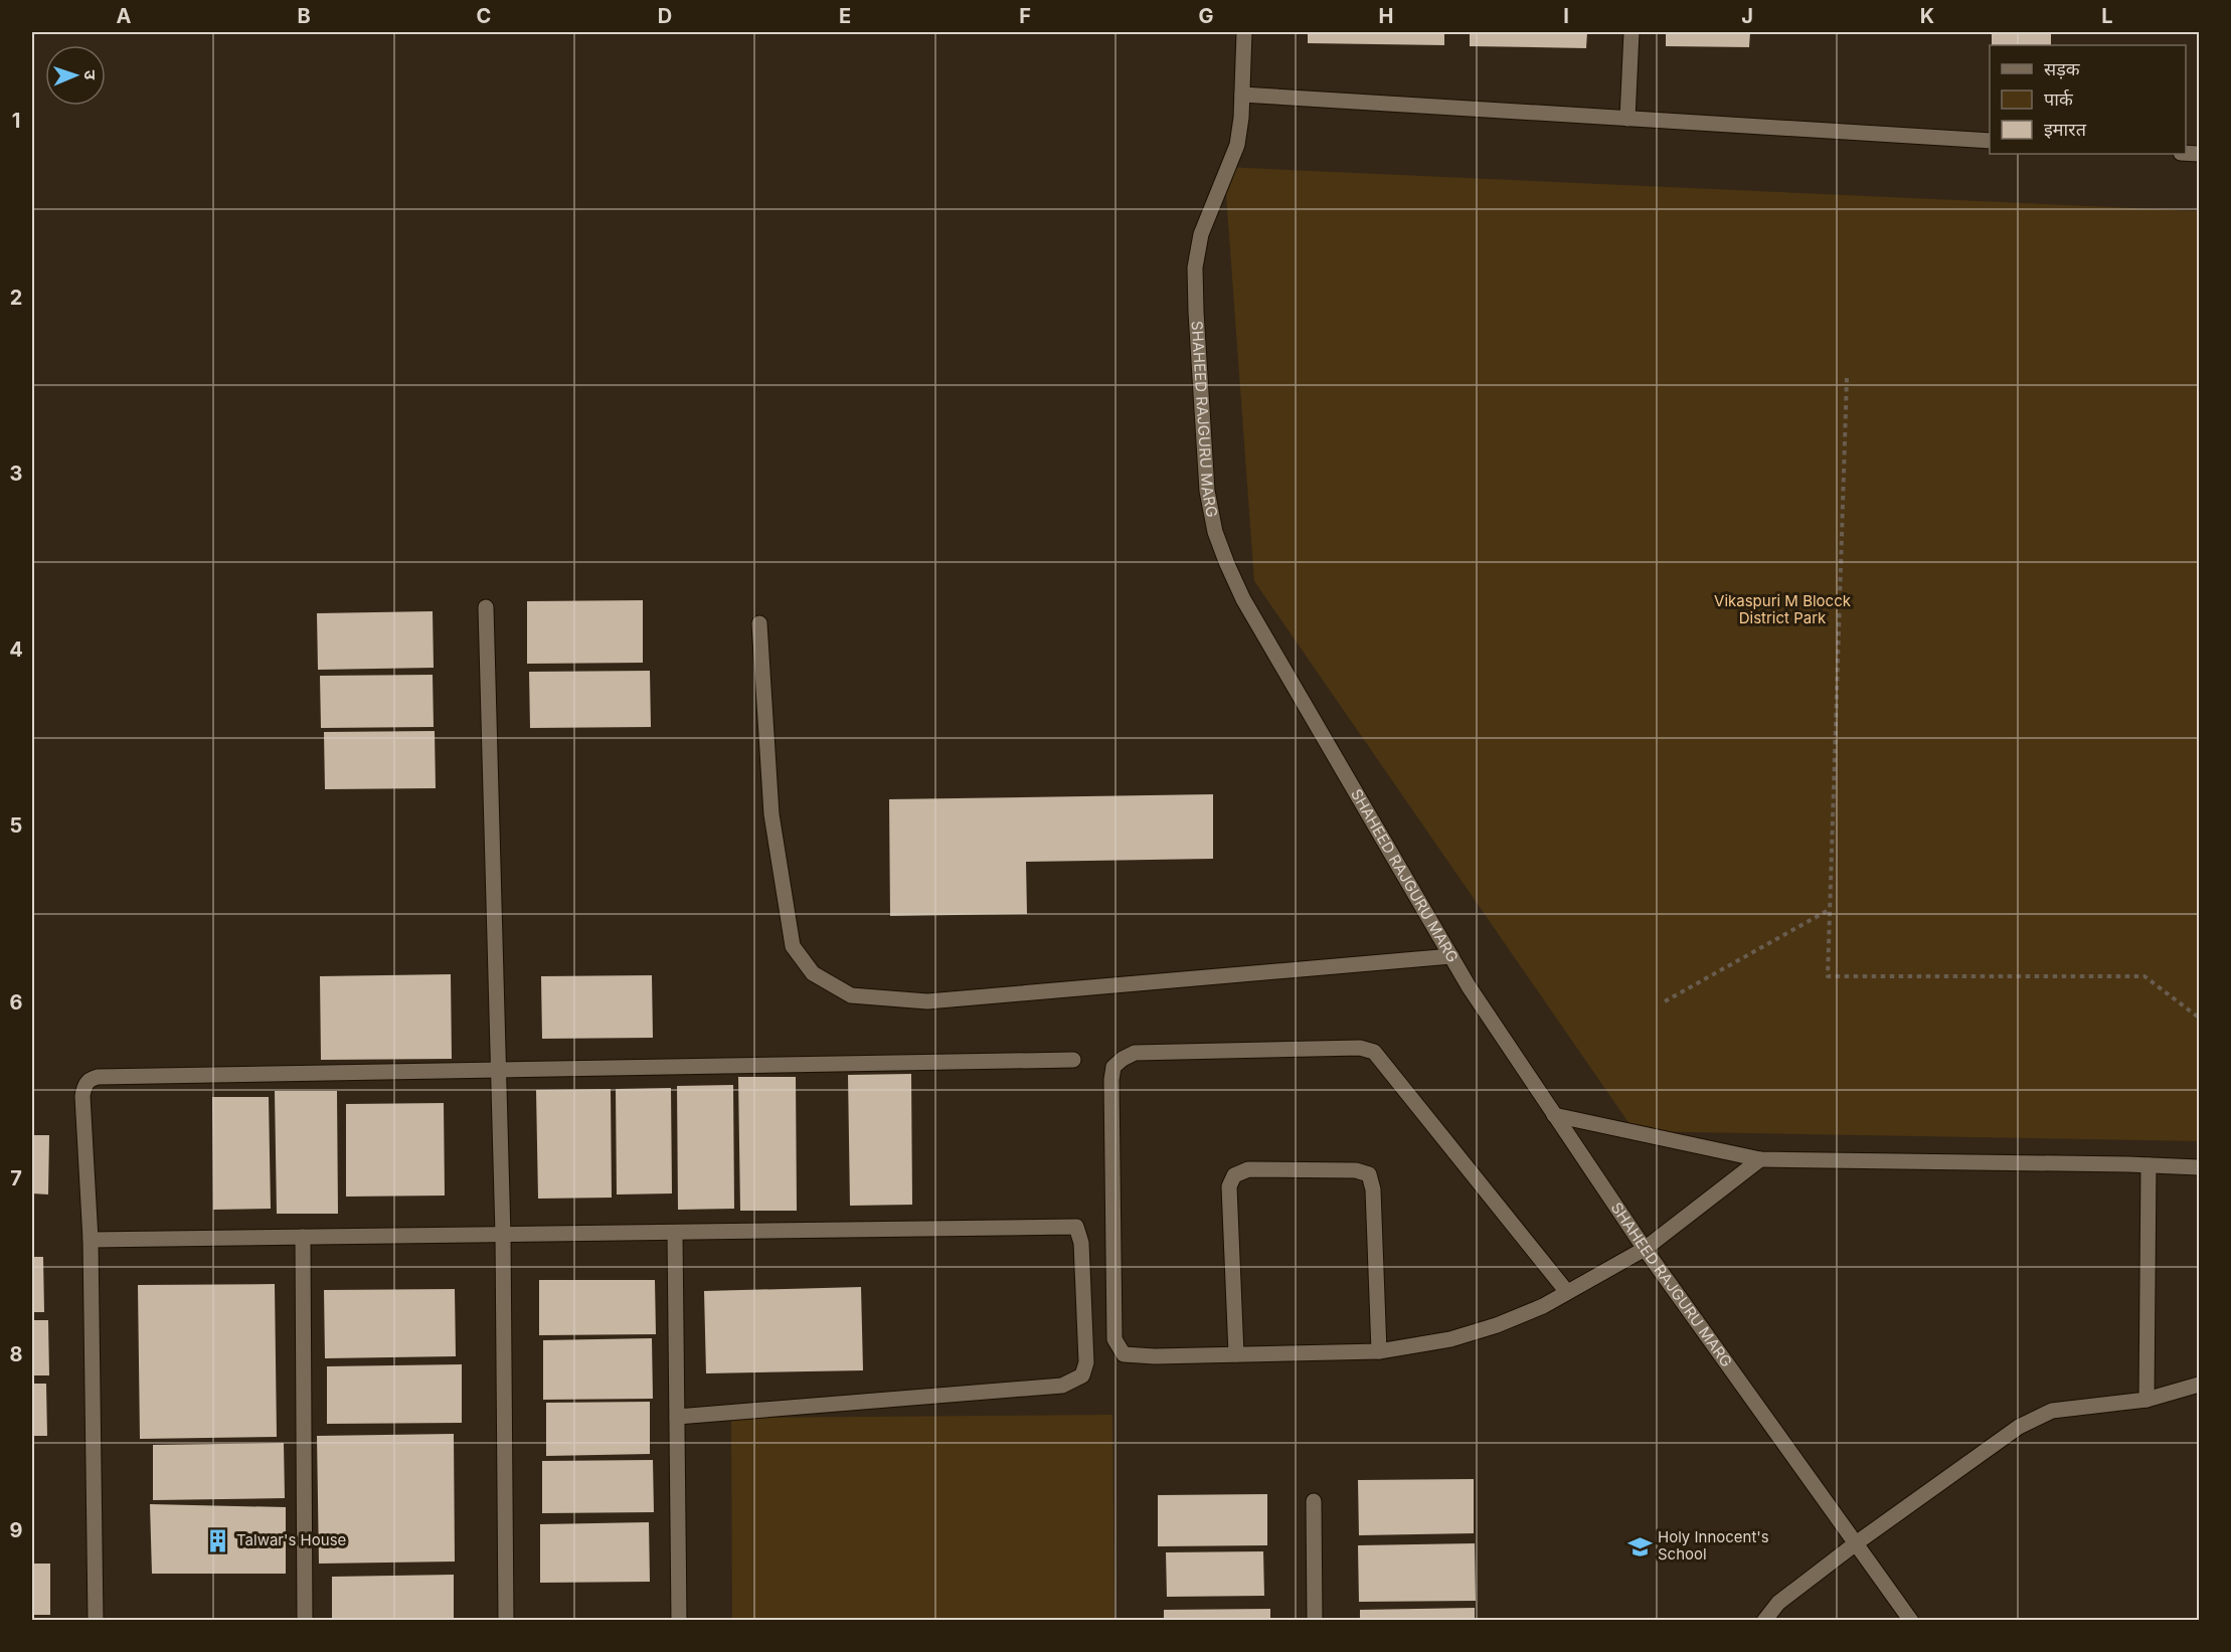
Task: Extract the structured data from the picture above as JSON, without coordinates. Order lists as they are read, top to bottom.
{
  "streets": {
    "street": ["SHAHEED RAJGURU MARG"]
  },
  "parks": ["Vikaspuri M Blocck District Park"],
  "places": {
    "building": ["Talwar's House"],
    "school or university": ["Holy Innocent's School"]
  },
  "legend": ["सड़क", "पार्क", "इमारत"],
  "north": "right",
  "grid": {
    "columns": [
      "A",
      "B",
      "C",
      "D",
      "E",
      "F",
      "G",
      "H",
      "I",
      "J",
      "K",
      "L"
    ],
    "rows": [
      "1",
      "2",
      "3",
      "4",
      "5",
      "6",
      "7",
      "8",
      "9"
    ]
  }
}
